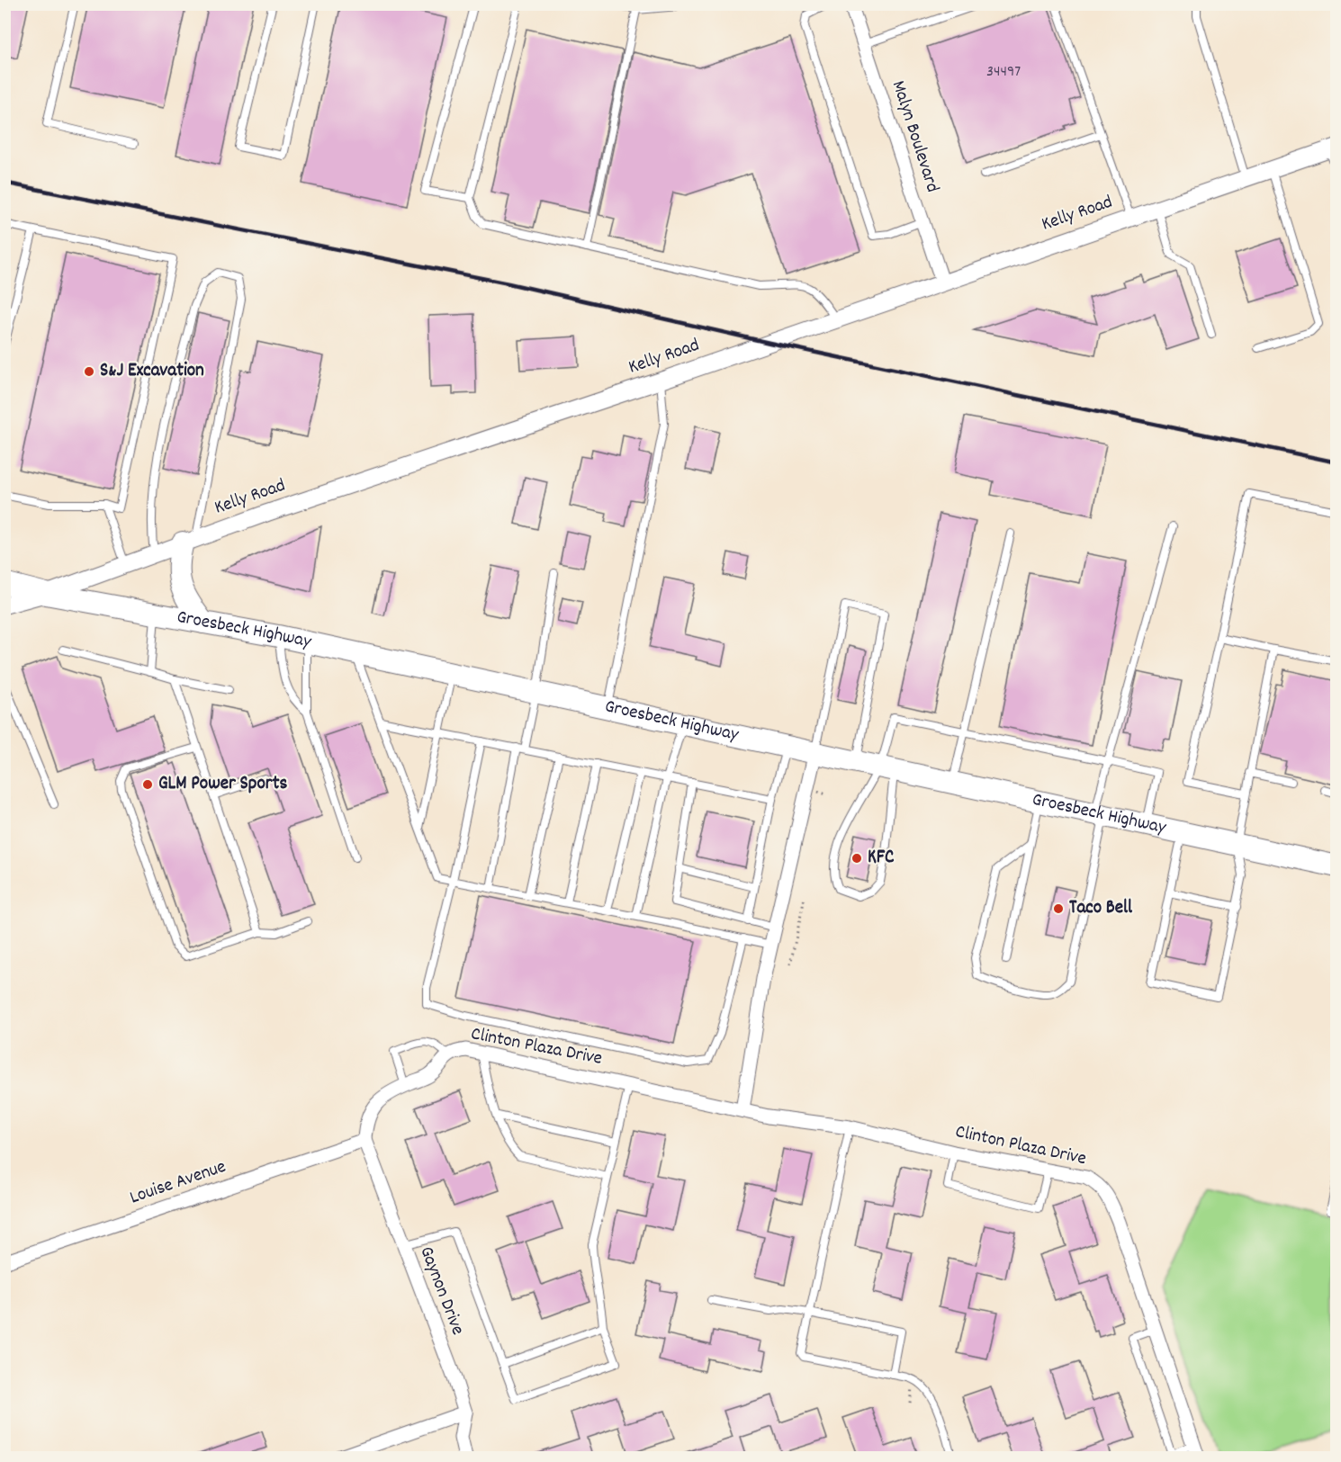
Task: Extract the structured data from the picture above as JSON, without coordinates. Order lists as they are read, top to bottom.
{
  "streets": {
    "main road": ["Groesbeck Highway"],
    "street": [
      "Malyn Boulevard",
      "Kelly Road",
      "Clinton Plaza Drive",
      "Louise Avenue",
      "Gaynon Drive"
    ]
  },
  "crossings": [
    ["Malyn Boulevard", "Kelly Road"],
    ["Kelly Road", "Groesbeck Highway"],
    ["Clinton Plaza Drive", "Louise Avenue"],
    ["Clinton Plaza Drive", "Gaynon Drive"],
    ["Louise Avenue", "Gaynon Drive"]
  ],
  "places": [
    "S&J Excavation",
    "GLM Power Sports",
    "KFC",
    "Taco Bell"
  ],
  "house_numbers": ["34497"]
}
